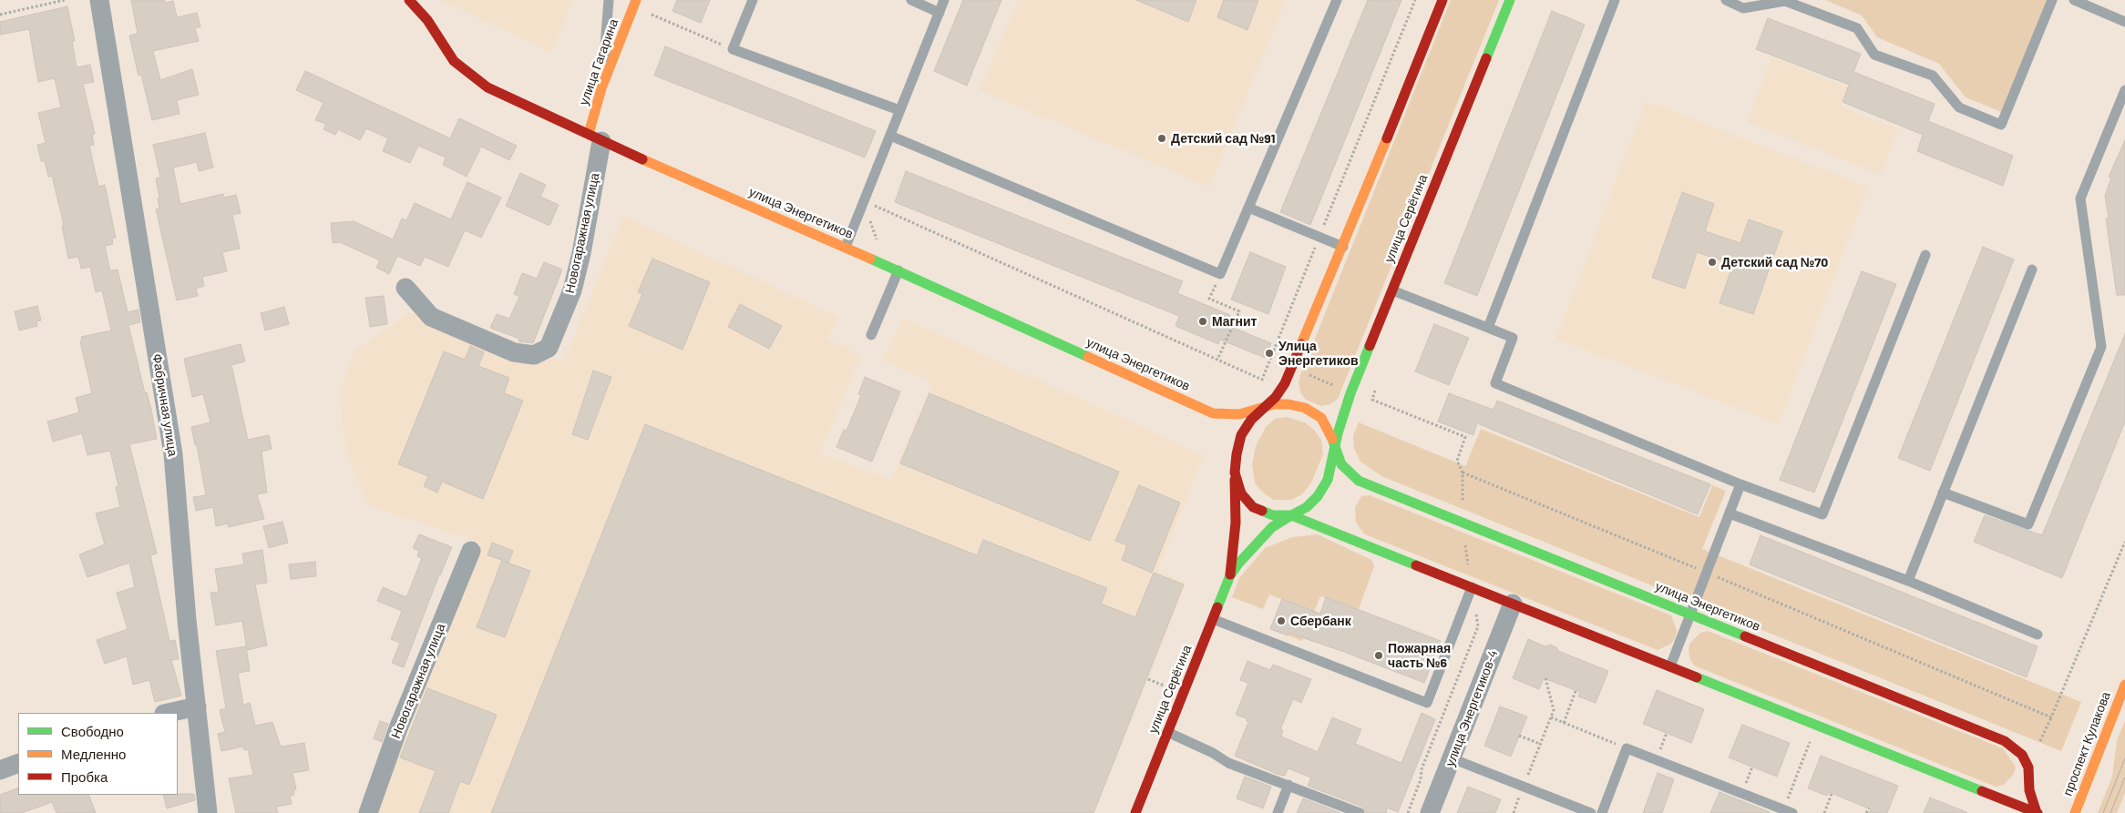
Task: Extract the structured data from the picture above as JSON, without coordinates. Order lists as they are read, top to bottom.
{
  "streets": {
    "street": [
      "улица Гагарина",
      "улица Энергетиков",
      "улица Серёгина",
      "Новогаражная улица",
      "Фабричная улица",
      "улица Энергетиков-4",
      "проспект Кулакова"
    ]
  },
  "crossings": [
    ["улица Гагарина", "улица Энергетиков"],
    ["улица Гагарина", "Новогаражная улица"],
    ["улица Энергетиков", "улица Серёгина"],
    ["улица Энергетиков", "Новогаражная улица"],
    ["улица Энергетиков", "улица Энергетиков-4"]
  ],
  "places": [
    "Детский сад №91",
    "Детский сад №70",
    "Магнит",
    "Улица Энергетиков",
    "Сбербанк",
    "Пожарная часть №6"
  ],
  "legend": ["Свободно", "Медленно", "Пробка"]
}
